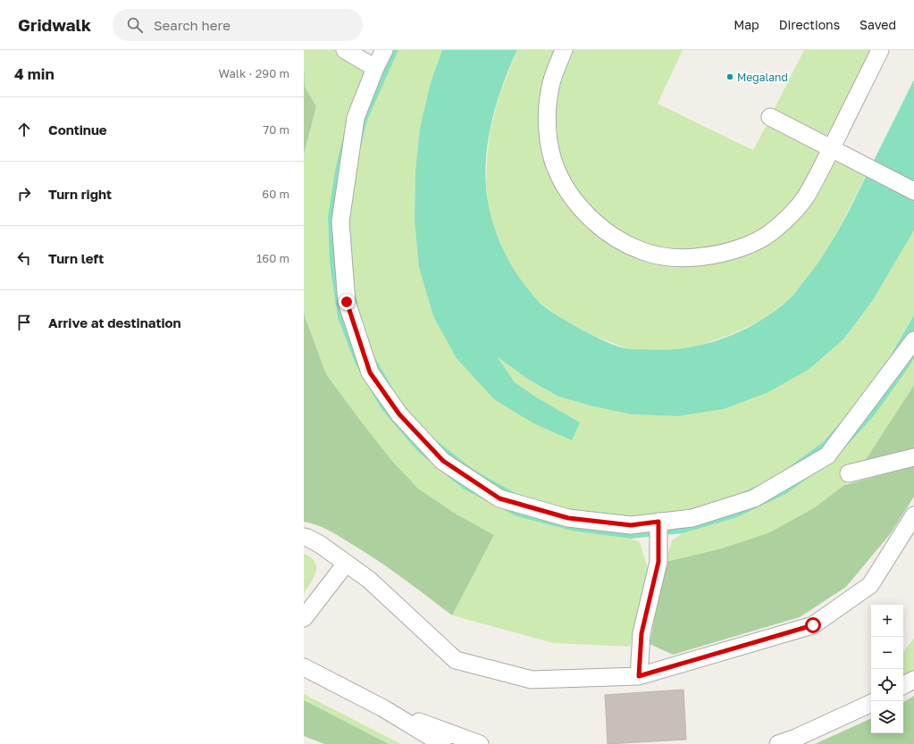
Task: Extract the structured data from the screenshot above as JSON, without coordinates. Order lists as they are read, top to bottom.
{
  "places": ["Megaland"],
  "page": {
    "header": "Gridwalk",
    "search": "Search here",
    "nav": ["Map", "Directions", "Saved"],
    "heading": ["4 min", "Walk · 290 m"],
    "list": [
      ["Continue", "70 m"],
      ["Turn right", "60 m"],
      ["Turn left", "160 m"],
      "Arrive at destination"
    ],
    "map_buttons": ["+", "−"]
  }
}
